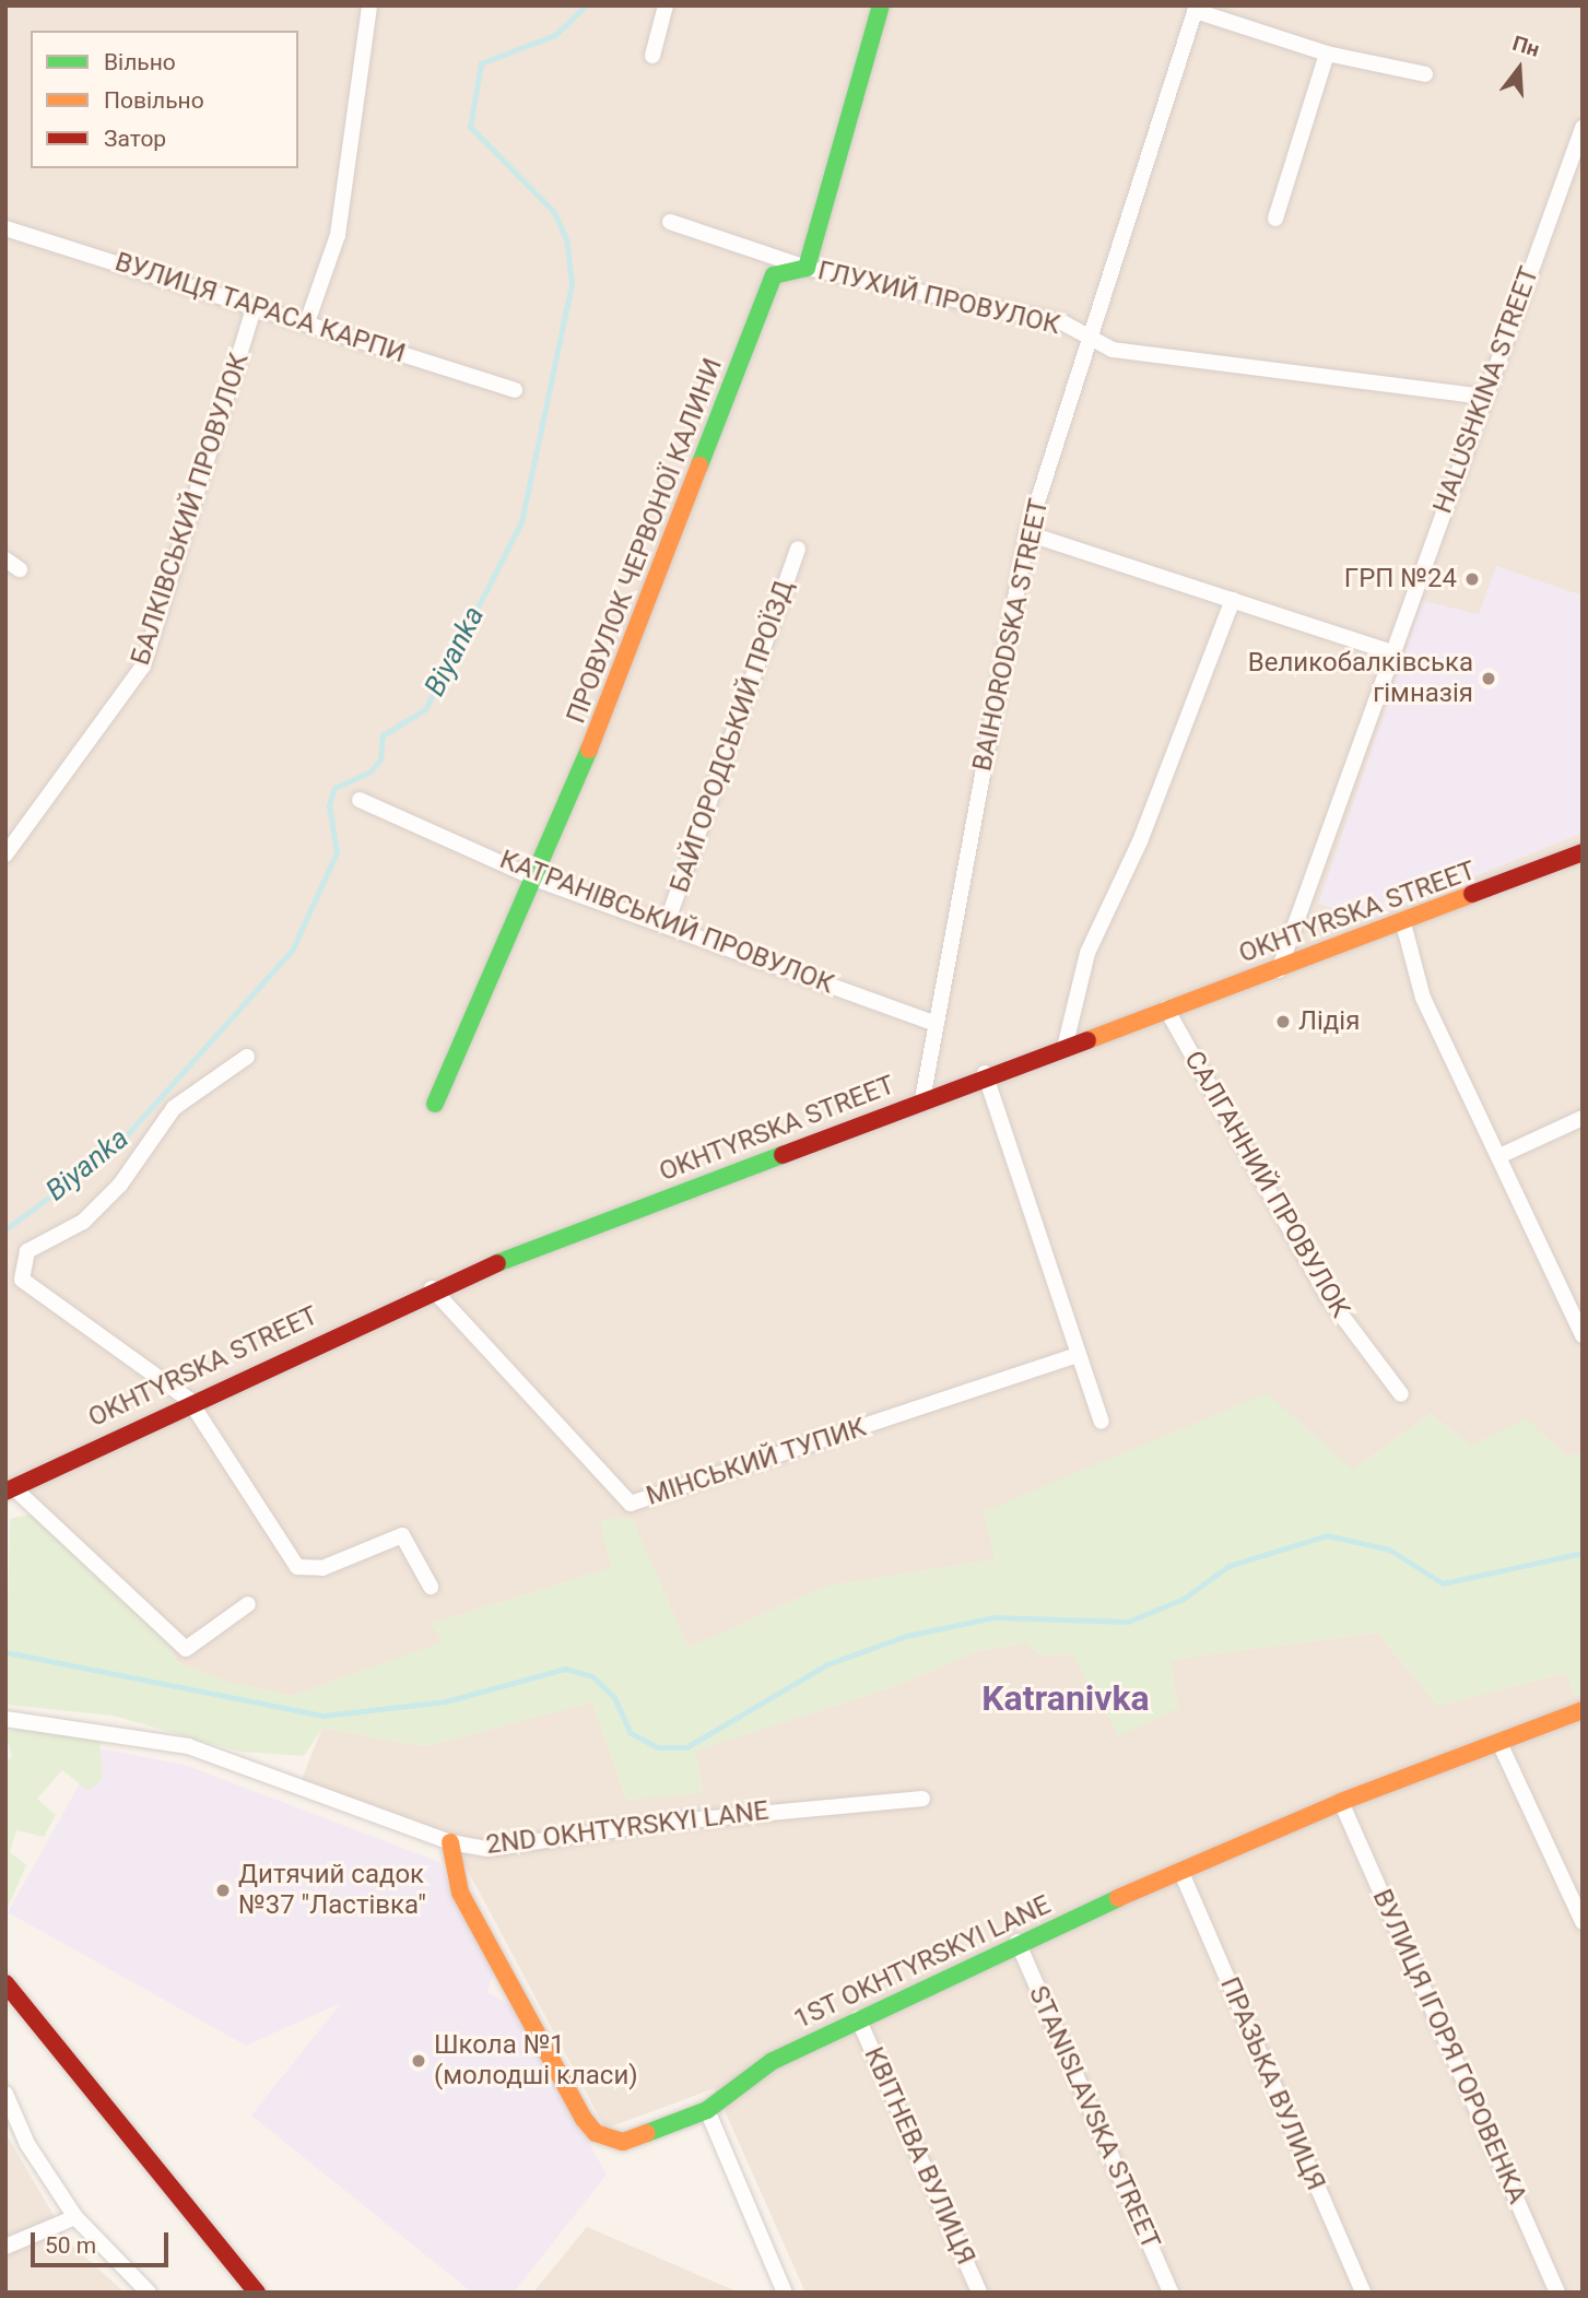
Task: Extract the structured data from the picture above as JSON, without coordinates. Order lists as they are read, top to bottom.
{
  "streets": {
    "street": [
      "ГЛУХИЙ ПРОВУЛОК",
      "ВУЛИЦЯ ТАРАСА КАРПИ",
      "HALUSHKINA STREET",
      "БАЛКІВСЬКИЙ ПРОВУЛОК",
      "ПРОВУЛОК ЧЕРВОНОЇ КАЛИНИ",
      "BAIHORODSKA STREET",
      "БАЙГОРОДСЬКИЙ ПРОЇЗД",
      "OKHTYRSKA STREET",
      "КАТРАНІВСЬКИЙ ПРОВУЛОК",
      "САЛГАННИЙ ПРОВУЛОК",
      "МІНСЬКИЙ ТУПИК",
      "2ND OKHTYRSKYI LANE",
      "1ST OKHTYRSKYI LANE",
      "ВУЛИЦЯ ІГОРЯ ГОРОВЕНКА",
      "ПРАЗЬКА ВУЛИЦЯ",
      "STANISLAVSKA STREET",
      "КВІТНЕВА ВУЛИЦЯ"
    ]
  },
  "crossings": [
    ["ГЛУХИЙ ПРОВУЛОК", "HALUSHKINA STREET"],
    ["ГЛУХИЙ ПРОВУЛОК", "ПРОВУЛОК ЧЕРВОНОЇ КАЛИНИ"],
    ["ГЛУХИЙ ПРОВУЛОК", "BAIHORODSKA STREET"],
    ["ВУЛИЦЯ ТАРАСА КАРПИ", "БАЛКІВСЬКИЙ ПРОВУЛОК"],
    ["HALUSHKINA STREET", "OKHTYRSKA STREET"],
    ["ПРОВУЛОК ЧЕРВОНОЇ КАЛИНИ", "КАТРАНІВСЬКИЙ ПРОВУЛОК"],
    ["BAIHORODSKA STREET", "OKHTYRSKA STREET"],
    ["BAIHORODSKA STREET", "КАТРАНІВСЬКИЙ ПРОВУЛОК"],
    ["БАЙГОРОДСЬКИЙ ПРОЇЗД", "КАТРАНІВСЬКИЙ ПРОВУЛОК"],
    ["OKHTYRSKA STREET", "САЛГАННИЙ ПРОВУЛОК"],
    ["OKHTYRSKA STREET", "МІНСЬКИЙ ТУПИК"],
    ["2ND OKHTYRSKYI LANE", "1ST OKHTYRSKYI LANE"],
    ["1ST OKHTYRSKYI LANE", "ВУЛИЦЯ ІГОРЯ ГОРОВЕНКА"],
    ["1ST OKHTYRSKYI LANE", "ПРАЗЬКА ВУЛИЦЯ"],
    ["1ST OKHTYRSKYI LANE", "STANISLAVSKA STREET"],
    ["1ST OKHTYRSKYI LANE", "КВІТНЕВА ВУЛИЦЯ"]
  ],
  "districts": ["Katranivka"],
  "water": ["Biyanka"],
  "places": [
    "ГРП №24",
    "Великобалківська гімназія",
    "Лідія",
    "Дитячий садок №37 \"Ластівка\"",
    "Школа №1 (молодші класи)"
  ],
  "legend": ["Вільно", "Повільно", "Затор"],
  "scale_bar": "50 m",
  "north": "top"
}
